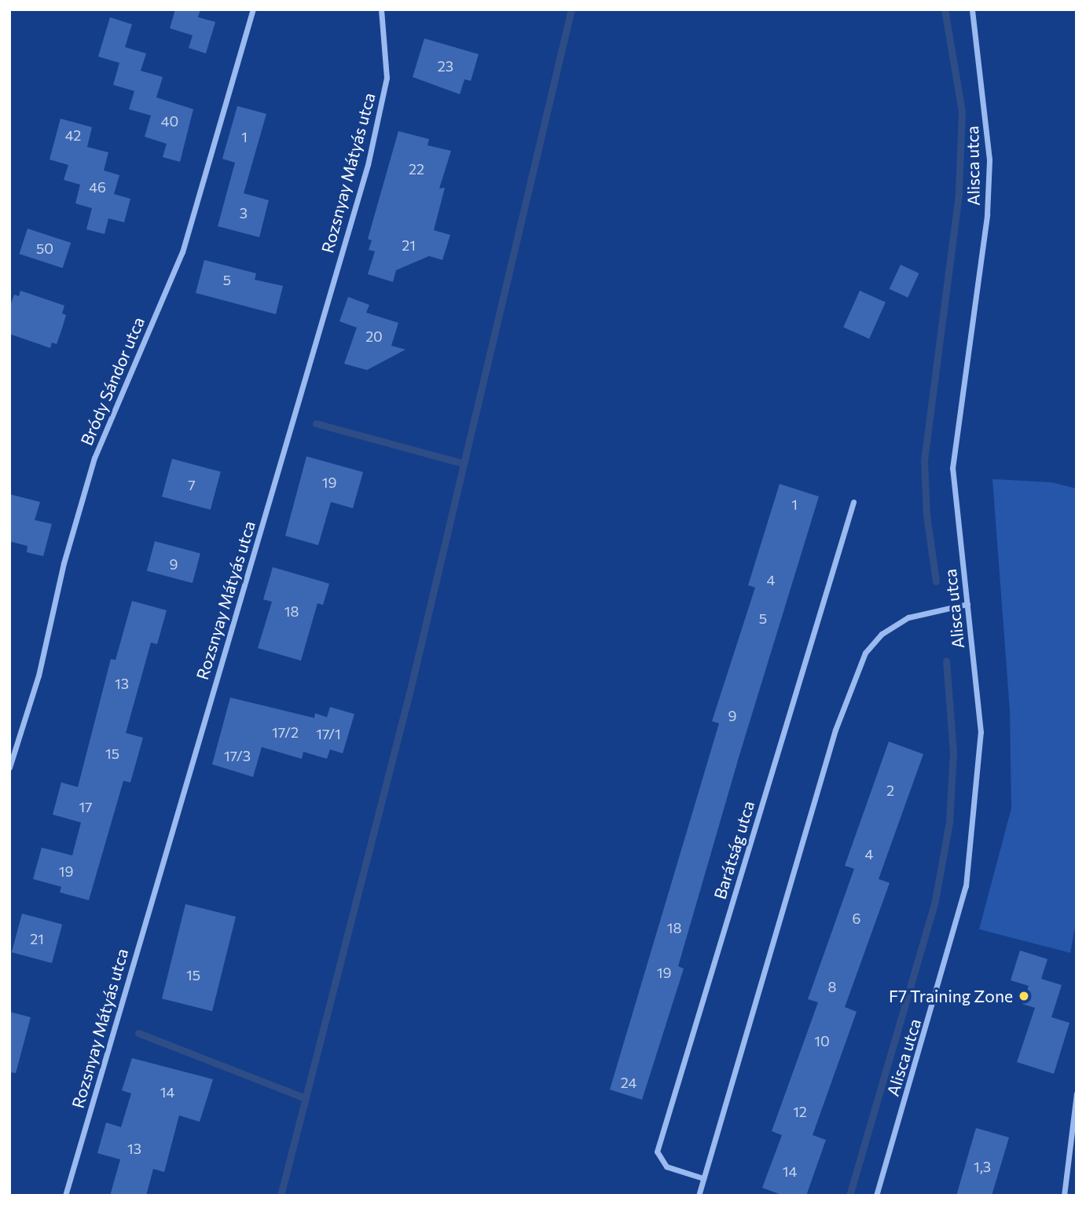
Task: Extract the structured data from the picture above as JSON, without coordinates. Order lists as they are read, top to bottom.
{
  "streets": {
    "street": [
      "Alisca utca",
      "Rozsnyay Mátyás utca",
      "Bródy Sándor utca",
      "Barátság utca"
    ]
  },
  "places": ["F7 Training Zone"],
  "house_numbers": [
    "23",
    "40",
    "42",
    "1",
    "22",
    "46",
    "3",
    "21",
    "50",
    "5",
    "20",
    "19",
    "7",
    "1",
    "9",
    "4",
    "18",
    "5",
    "13",
    "9",
    "17/2",
    "17/1",
    "15",
    "17/3",
    "2",
    "17",
    "4",
    "19",
    "6",
    "18",
    "21",
    "19",
    "15",
    "8",
    "10",
    "24",
    "14",
    "12",
    "13",
    "1,3",
    "14"
  ]
}
